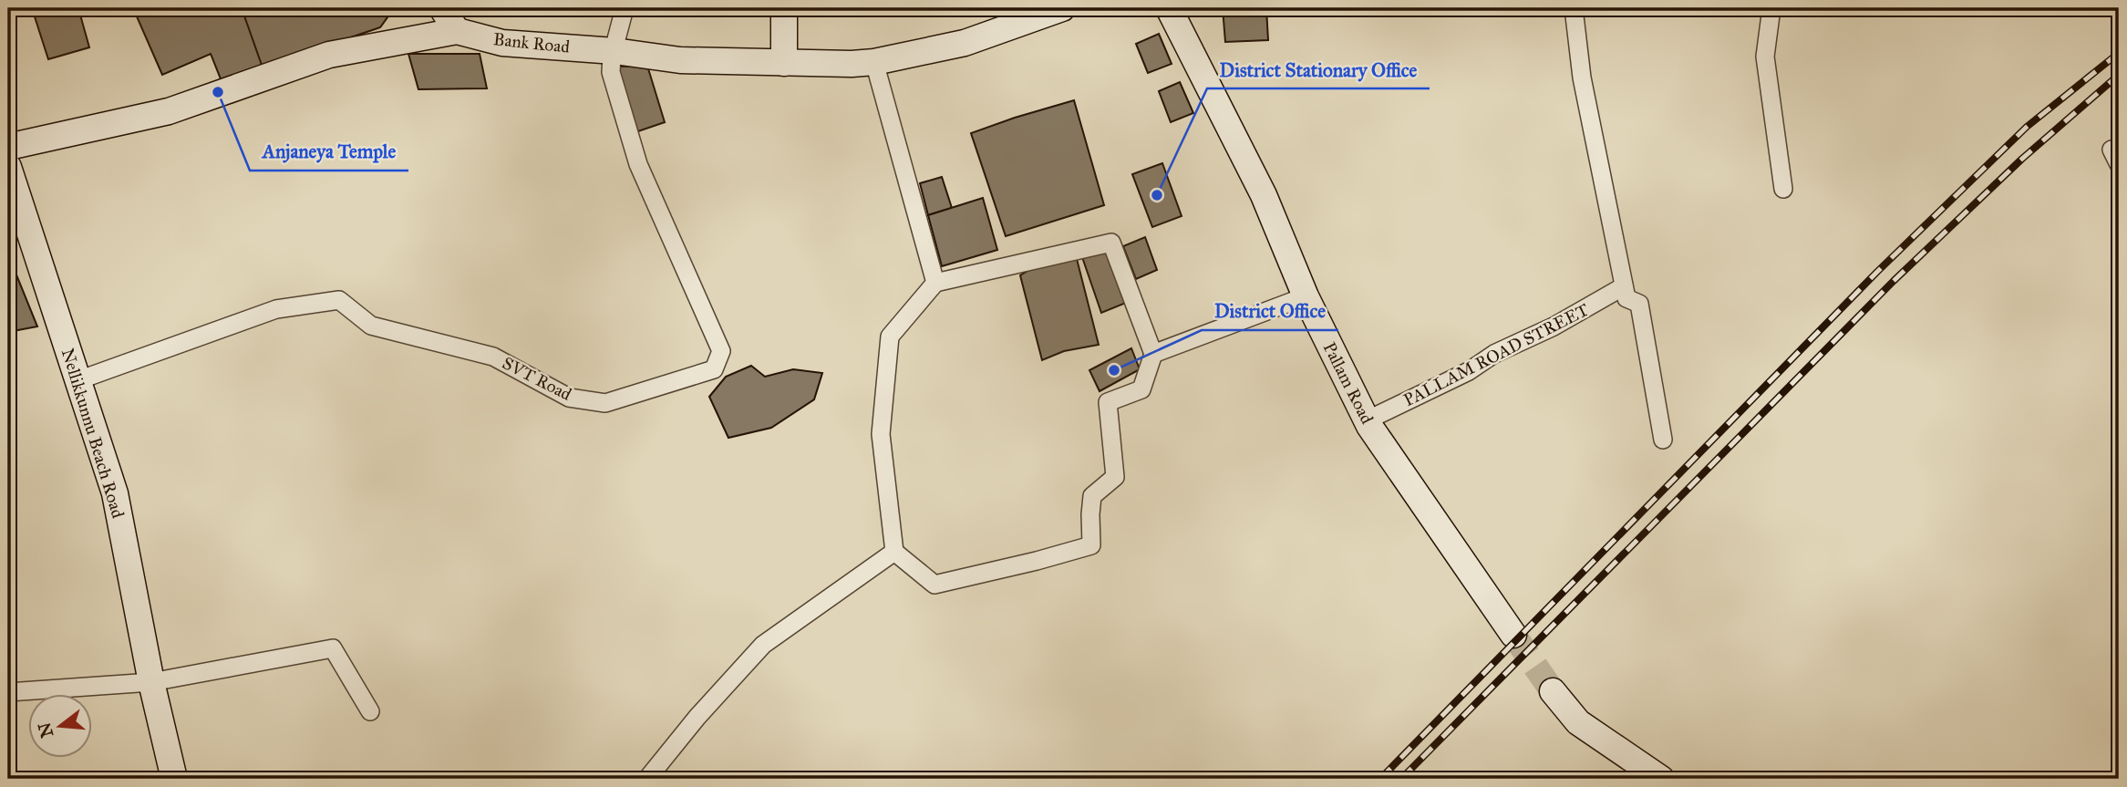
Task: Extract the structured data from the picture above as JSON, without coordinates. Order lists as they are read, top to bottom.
{
  "streets": {
    "main road": ["Bank Road", "Pallam Road", "Nellikkunnu Beach Road"],
    "street": ["PALLAM ROAD STREET", "SVT Road"]
  },
  "crossings": [
    ["Bank Road", "SVT Road"],
    ["PALLAM ROAD STREET", "Pallam Road"],
    ["SVT Road", "Nellikkunnu Beach Road"]
  ],
  "places": ["Anjaneya Temple", "District Stationary Office", "District Office"],
  "north": "left"
}
